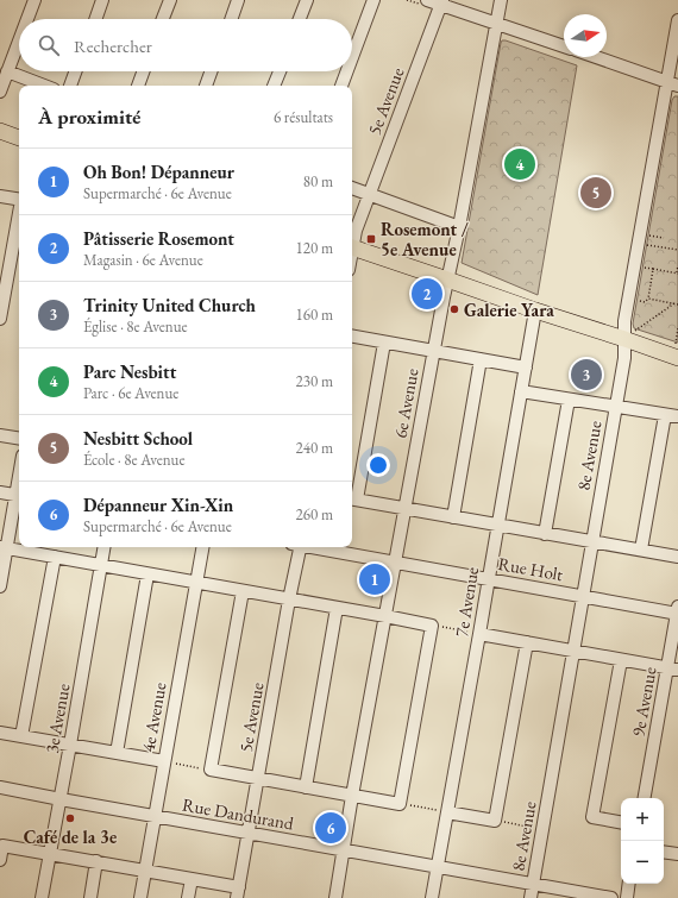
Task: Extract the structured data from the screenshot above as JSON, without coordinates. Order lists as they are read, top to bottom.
{
  "streets": {
    "street": [
      "5e Avenue",
      "6e Avenue",
      "8e Avenue",
      "Rue Holt",
      "7e Avenue",
      "9e Avenue",
      "4e Avenue",
      "3e Avenue",
      "Rue Dandurand"
    ]
  },
  "crossings": [
    ["5e Avenue", "Rue Dandurand"],
    ["6e Avenue", "Rue Holt"],
    ["6e Avenue", "Rue Dandurand"],
    ["8e Avenue", "Rue Holt"],
    ["8e Avenue", "Rue Dandurand"],
    ["Rue Holt", "7e Avenue"],
    ["Rue Holt", "9e Avenue"],
    ["7e Avenue", "Rue Dandurand"],
    ["4e Avenue", "Rue Dandurand"],
    ["3e Avenue", "Rue Dandurand"]
  ],
  "places": {
    "transit": ["Rosemont / 5e Avenue"],
    "other": ["Galerie Yara", "Café de la 3e"]
  },
  "north": "right",
  "page": {
    "search": "Rechercher",
    "heading": ["À proximité", "6 résultats"],
    "pins": [
      "4",
      "5",
      "2",
      "3",
      "1",
      "6"
    ],
    "list": [
      {
        "mark": "1",
        "name": "Oh Bon! Dépanneur",
        "note": "Supermarché · 6e Avenue",
        "value": "80 m"
      },
      {
        "mark": "2",
        "name": "Pâtisserie Rosemont",
        "note": "Magasin · 6e Avenue",
        "value": "120 m"
      },
      {
        "mark": "3",
        "name": "Trinity United Church",
        "note": "Église · 8e Avenue",
        "value": "160 m"
      },
      {
        "mark": "4",
        "name": "Parc Nesbitt",
        "note": "Parc · 6e Avenue",
        "value": "230 m"
      },
      {
        "mark": "5",
        "name": "Nesbitt School",
        "note": "École · 8e Avenue",
        "value": "240 m"
      },
      {
        "mark": "6",
        "name": "Dépanneur Xin-Xin",
        "note": "Supermarché · 6e Avenue",
        "value": "260 m"
      }
    ],
    "map_buttons": ["+", "−"]
  }
}
